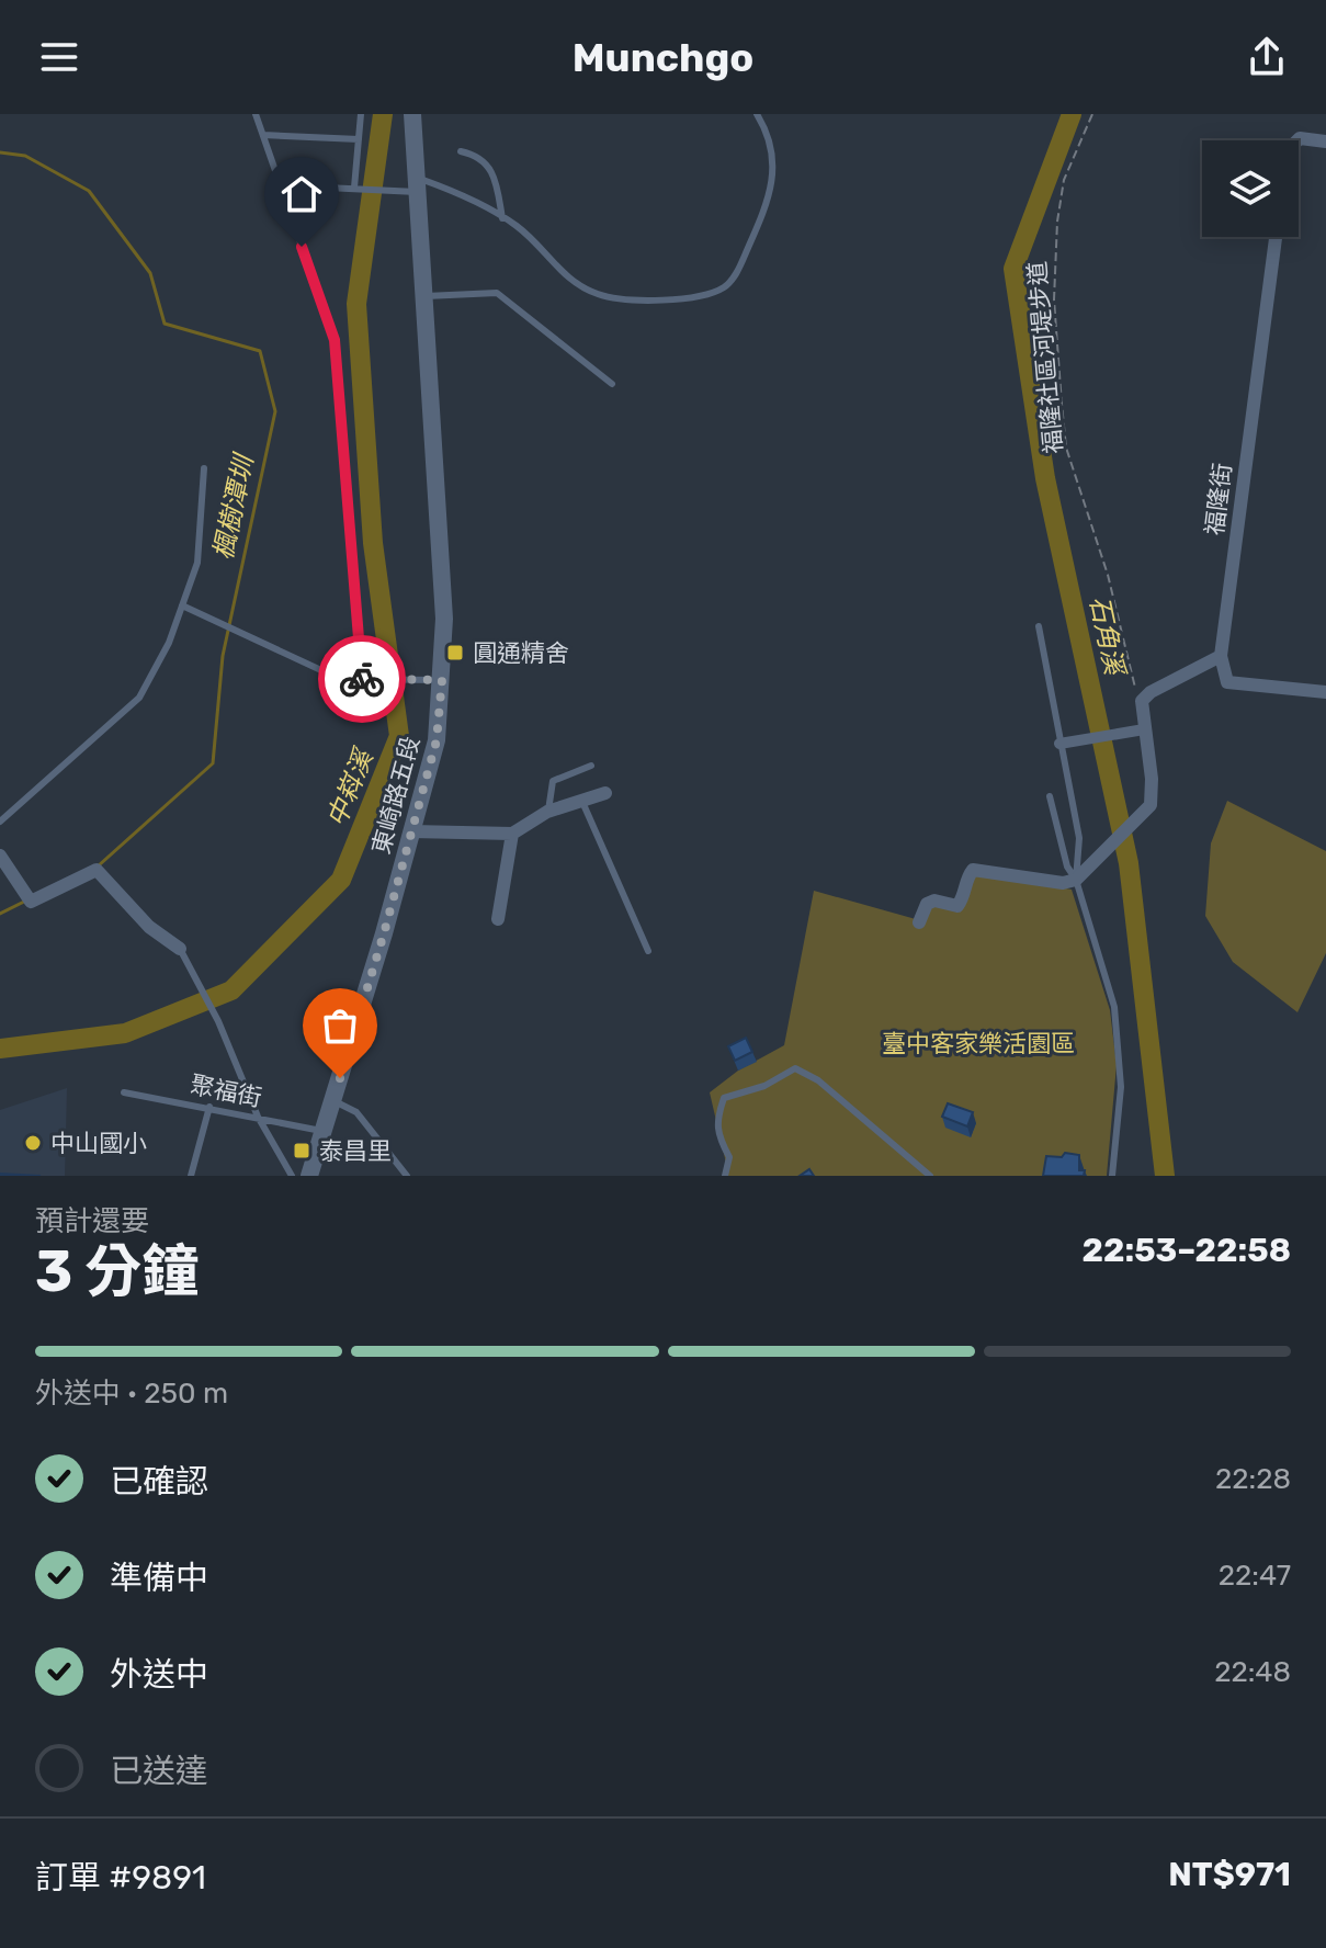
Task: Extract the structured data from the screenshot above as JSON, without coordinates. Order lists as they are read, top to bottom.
{
  "streets": {
    "street": ["福隆街", "東崎路五段"],
    "lane": ["聚福街"],
    "path": ["福隆社區河堤步道"]
  },
  "crossings": [
    ["東崎路五段", "聚福街"]
  ],
  "water": ["楓樹潭圳", "石角溪", "中嵙溪"],
  "parks": ["臺中客家樂活園區"],
  "places": {
    "transit": ["圓通精舍", "泰昌里"],
    "other": ["中山國小"]
  },
  "page": {
    "header": "Munchgo",
    "heading": ["3 分鐘", "預計還要", "22:53–22:58"],
    "panel": ["訂單 #9891", "NT$971"],
    "bar": "外送中 · 250 m",
    "list": [
      ["已確認", "22:28"],
      ["準備中", "22:47"],
      ["外送中", "22:48"],
      "已送達"
    ]
  }
}
